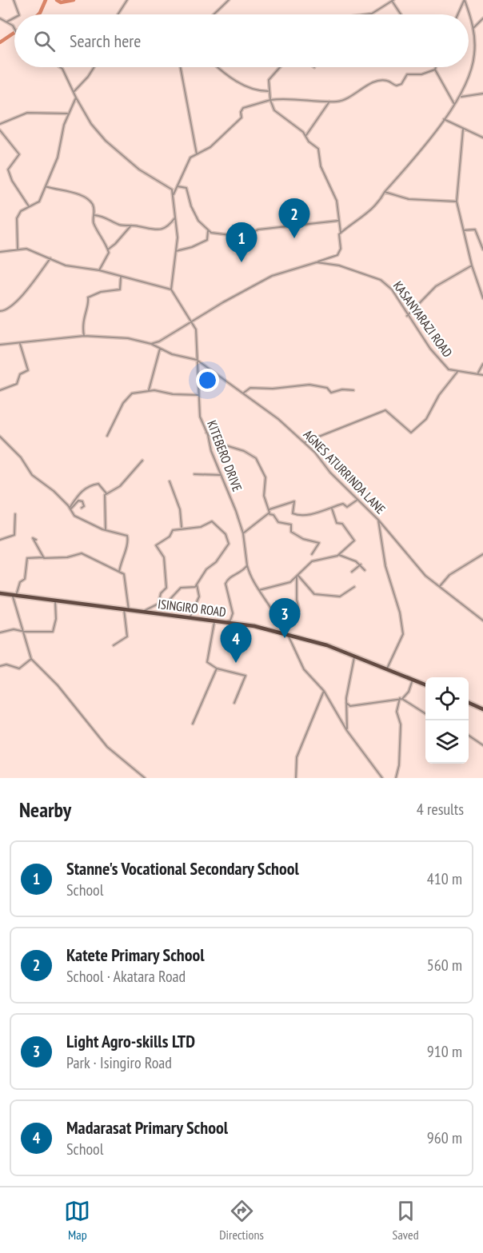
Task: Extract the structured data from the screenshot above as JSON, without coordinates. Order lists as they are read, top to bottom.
{
  "streets": {
    "main road": ["ISINGIRO ROAD"],
    "street": ["KASANYARAZI ROAD", "KITEBERO DRIVE", "AGNES ATURRINDA LANE"]
  },
  "crossings": [
    ["KASANYARAZI ROAD", "KITEBERO DRIVE"],
    ["KASANYARAZI ROAD", "AGNES ATURRINDA LANE"],
    ["KITEBERO DRIVE", "AGNES ATURRINDA LANE"],
    ["KITEBERO DRIVE", "ISINGIRO ROAD"]
  ],
  "page": {
    "search": "Search here",
    "pins": [
      "2",
      "1",
      "3",
      "4"
    ],
    "heading": ["Nearby", "4 results"],
    "list": [
      {
        "mark": "1",
        "name": "Stanne's Vocational Secondary School",
        "note": "School",
        "value": "410 m"
      },
      {
        "mark": "2",
        "name": "Katete Primary School",
        "note": "School · Akatara Road",
        "value": "560 m"
      },
      {
        "mark": "3",
        "name": "Light Agro-skills LTD",
        "note": "Park · Isingiro Road",
        "value": "910 m"
      },
      {
        "mark": "4",
        "name": "Madarasat Primary School",
        "note": "School",
        "value": "960 m"
      }
    ],
    "nav": ["Map", "Directions", "Saved"]
  }
}
